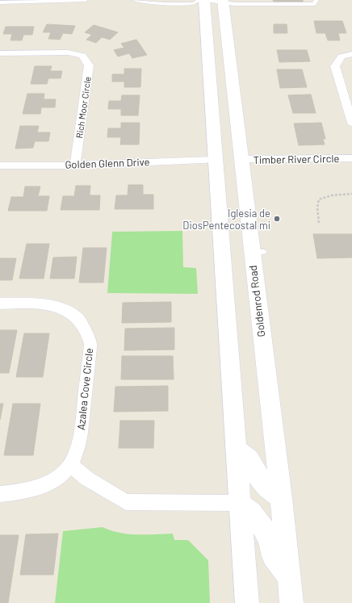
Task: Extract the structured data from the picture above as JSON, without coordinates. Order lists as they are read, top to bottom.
{
  "streets": {
    "main road": ["Goldenrod Road"],
    "street": [
      "Rich Moor Circle",
      "Timber River Circle",
      "Golden Glenn Drive",
      "Azalea Cove Circle"
    ]
  },
  "crossings": [
    ["Rich Moor Circle", "Golden Glenn Drive"],
    ["Timber River Circle", "Goldenrod Road"]
  ],
  "places": ["Iglesia de DiosPentecostal mi"]
}
